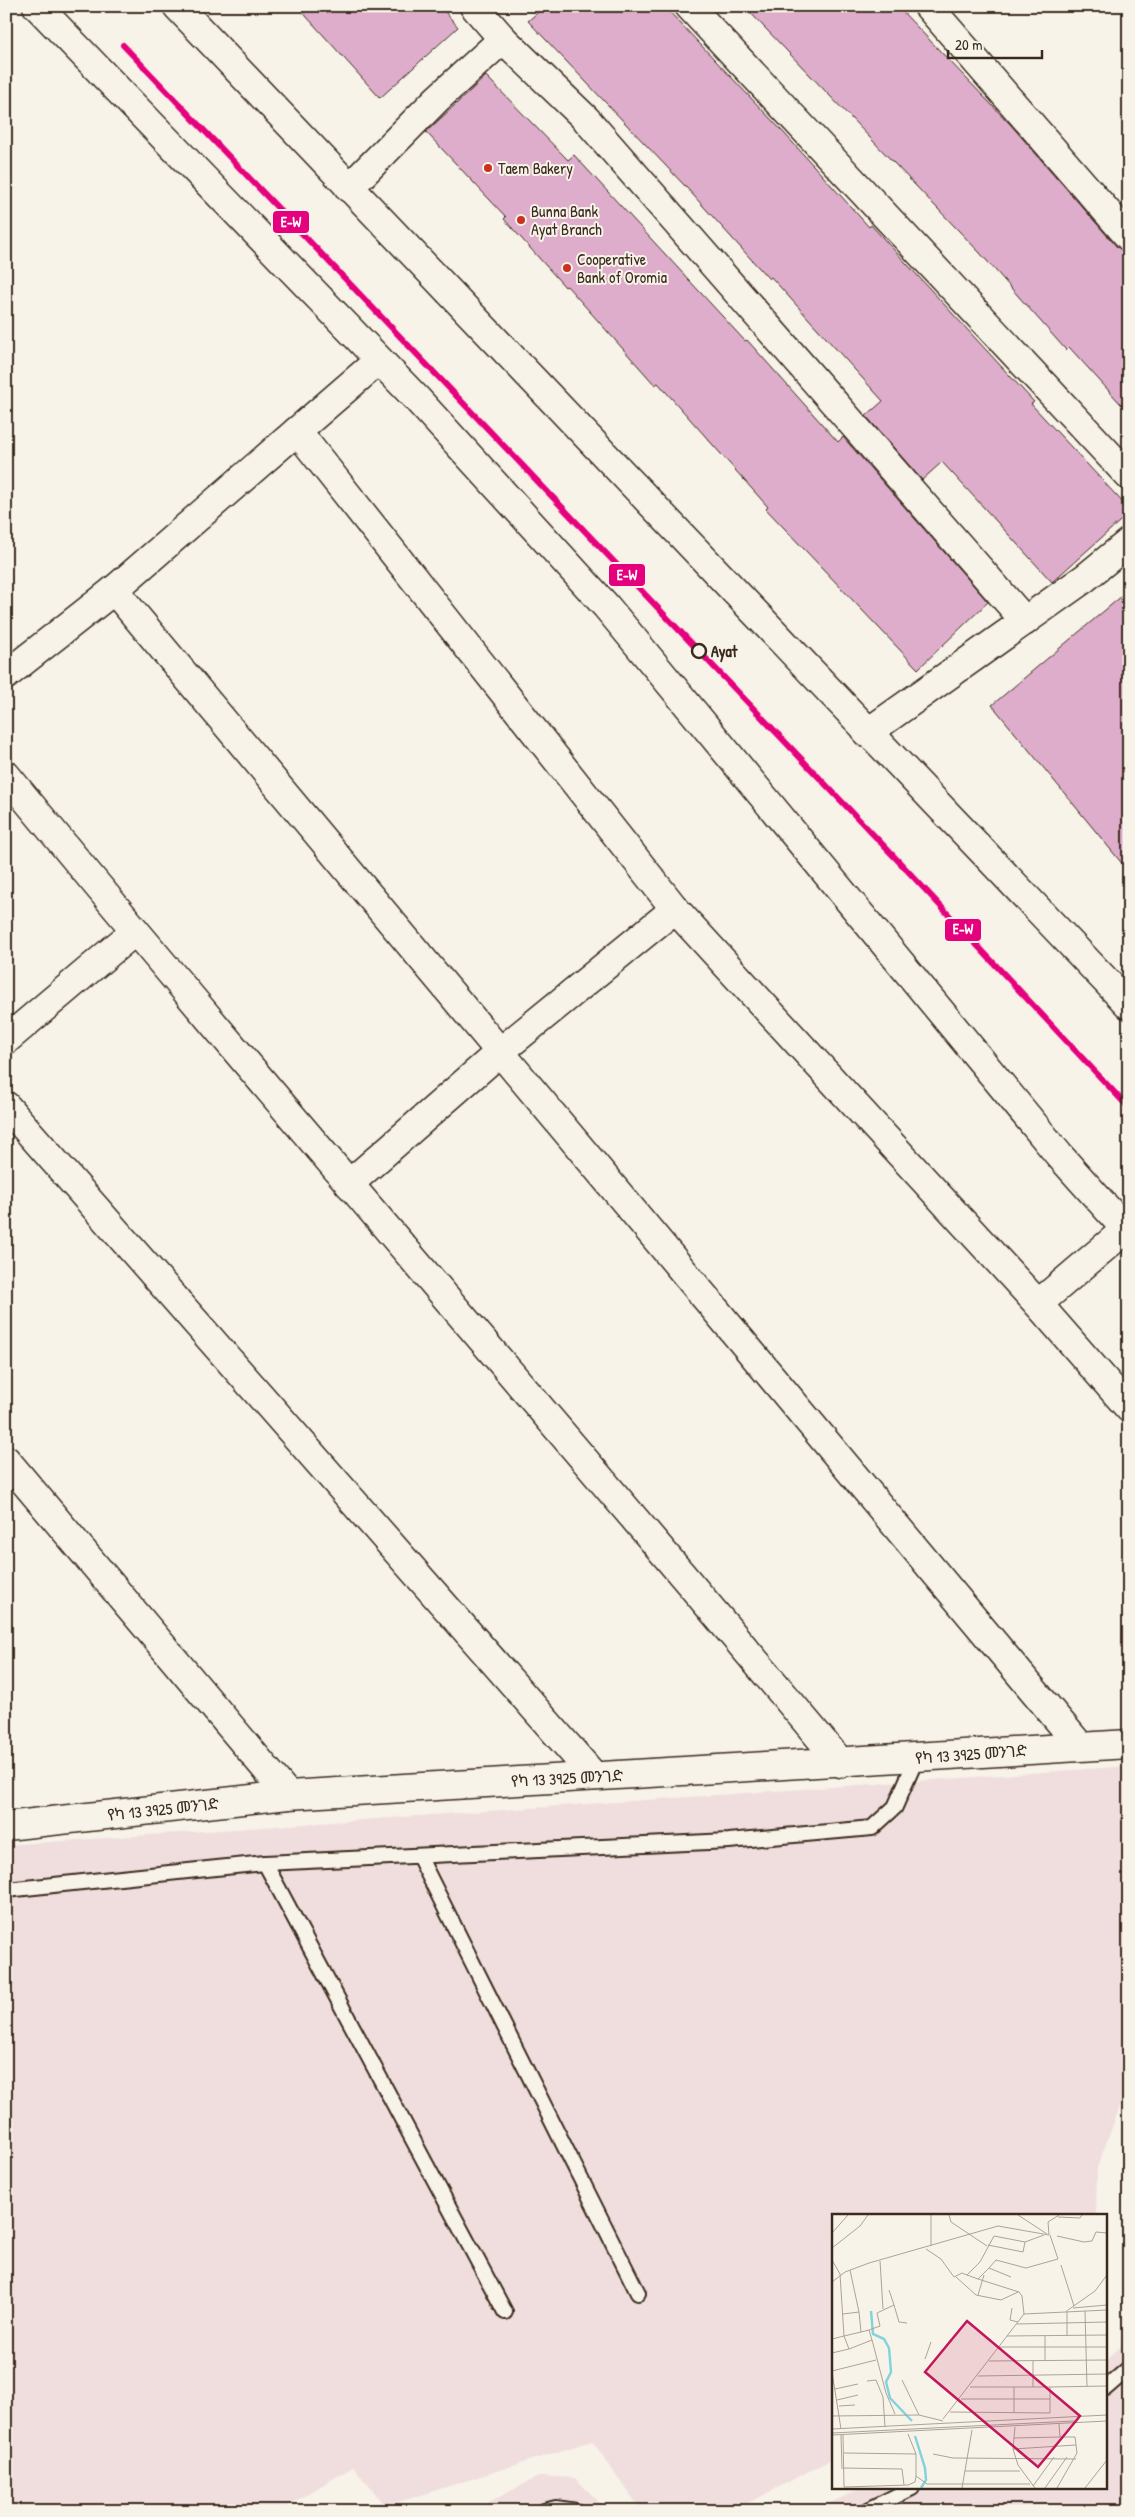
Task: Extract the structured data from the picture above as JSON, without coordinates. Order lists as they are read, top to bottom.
{
  "streets": {
    "street": ["የካ 13 3925 መንገድ"]
  },
  "places": [
    "Taem Bakery",
    "Bunna Bank Ayat Branch",
    "Cooperative Bank of Oromia",
    "Ayat"
  ],
  "lines": ["transit line E-W"],
  "scale_bar": "20 m"
}
